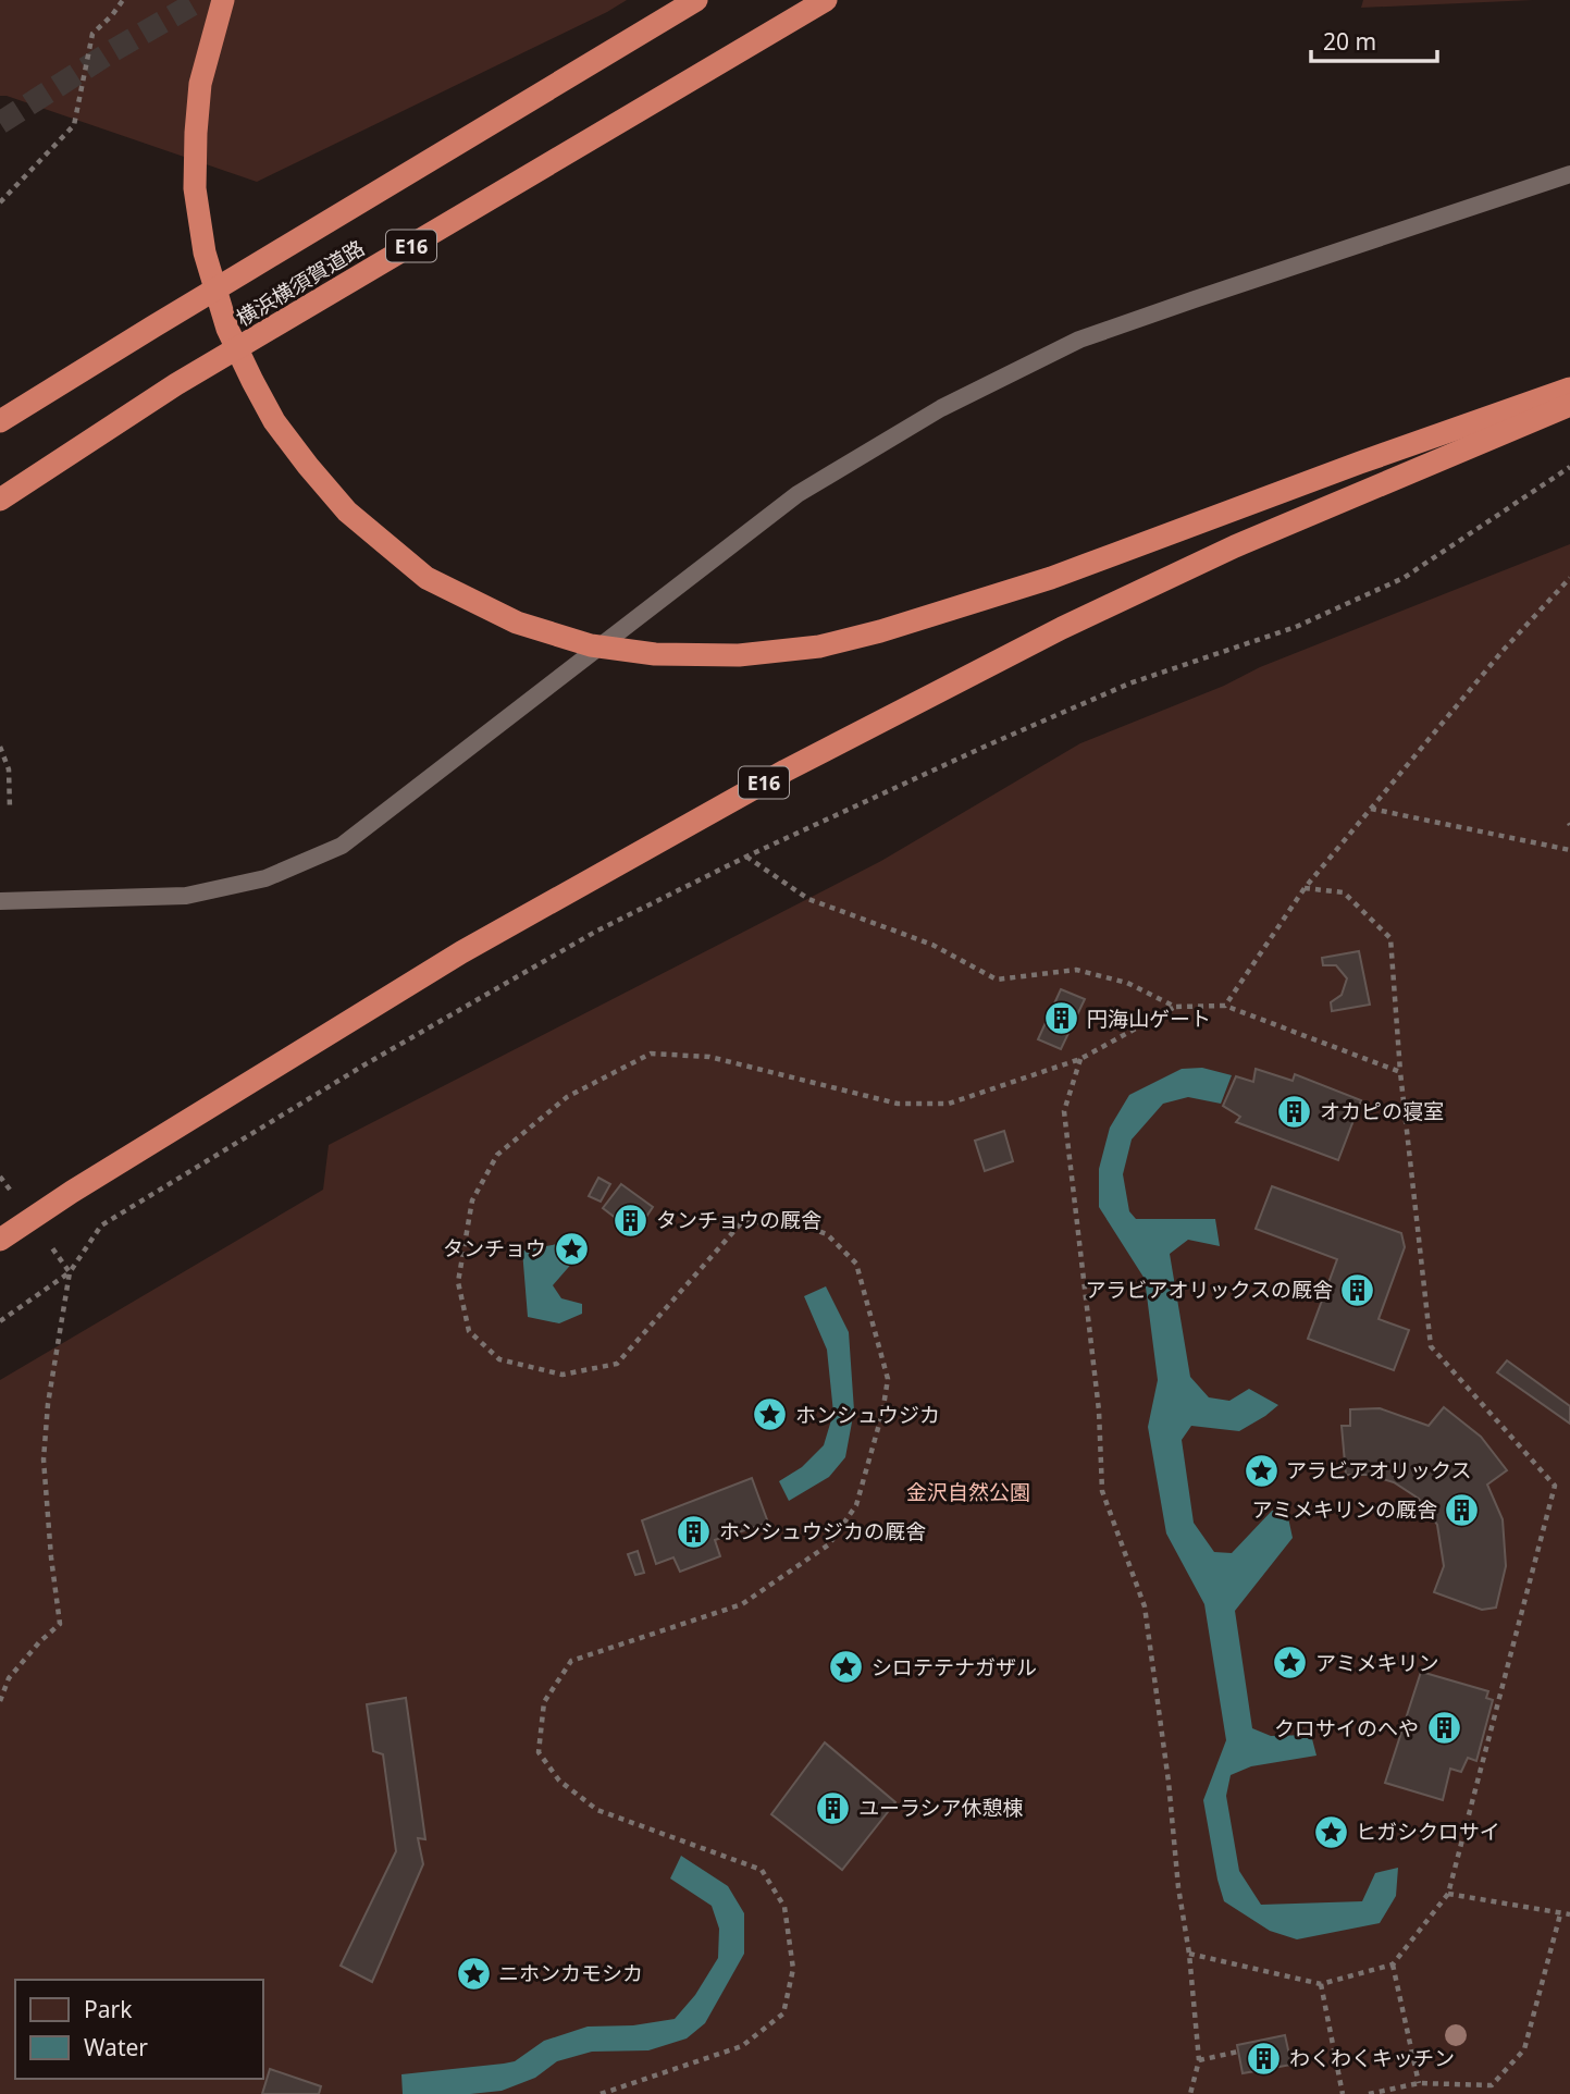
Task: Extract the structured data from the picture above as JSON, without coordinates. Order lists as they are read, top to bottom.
{
  "streets": {
    "highway": ["E16", "横浜横須賀道路"]
  },
  "parks": ["金沢自然公園"],
  "places": {
    "building": [
      "円海山ゲート",
      "オカピの寝室",
      "タンチョウの厩舎",
      "アラビアオリックスの厩舎",
      "アミメキリンの厩舎",
      "ホンシュウジカの厩舎",
      "クロサイのへや",
      "ユーラシア休憩棟",
      "わくわくキッチン"
    ],
    "place": [
      "タンチョウ",
      "ホンシュウジカ",
      "アラビアオリックス",
      "アミメキリン",
      "シロテテナガザル",
      "ヒガシクロサイ",
      "ニホンカモシカ"
    ]
  },
  "legend": ["Park", "Water"],
  "scale_bar": "20 m"
}
